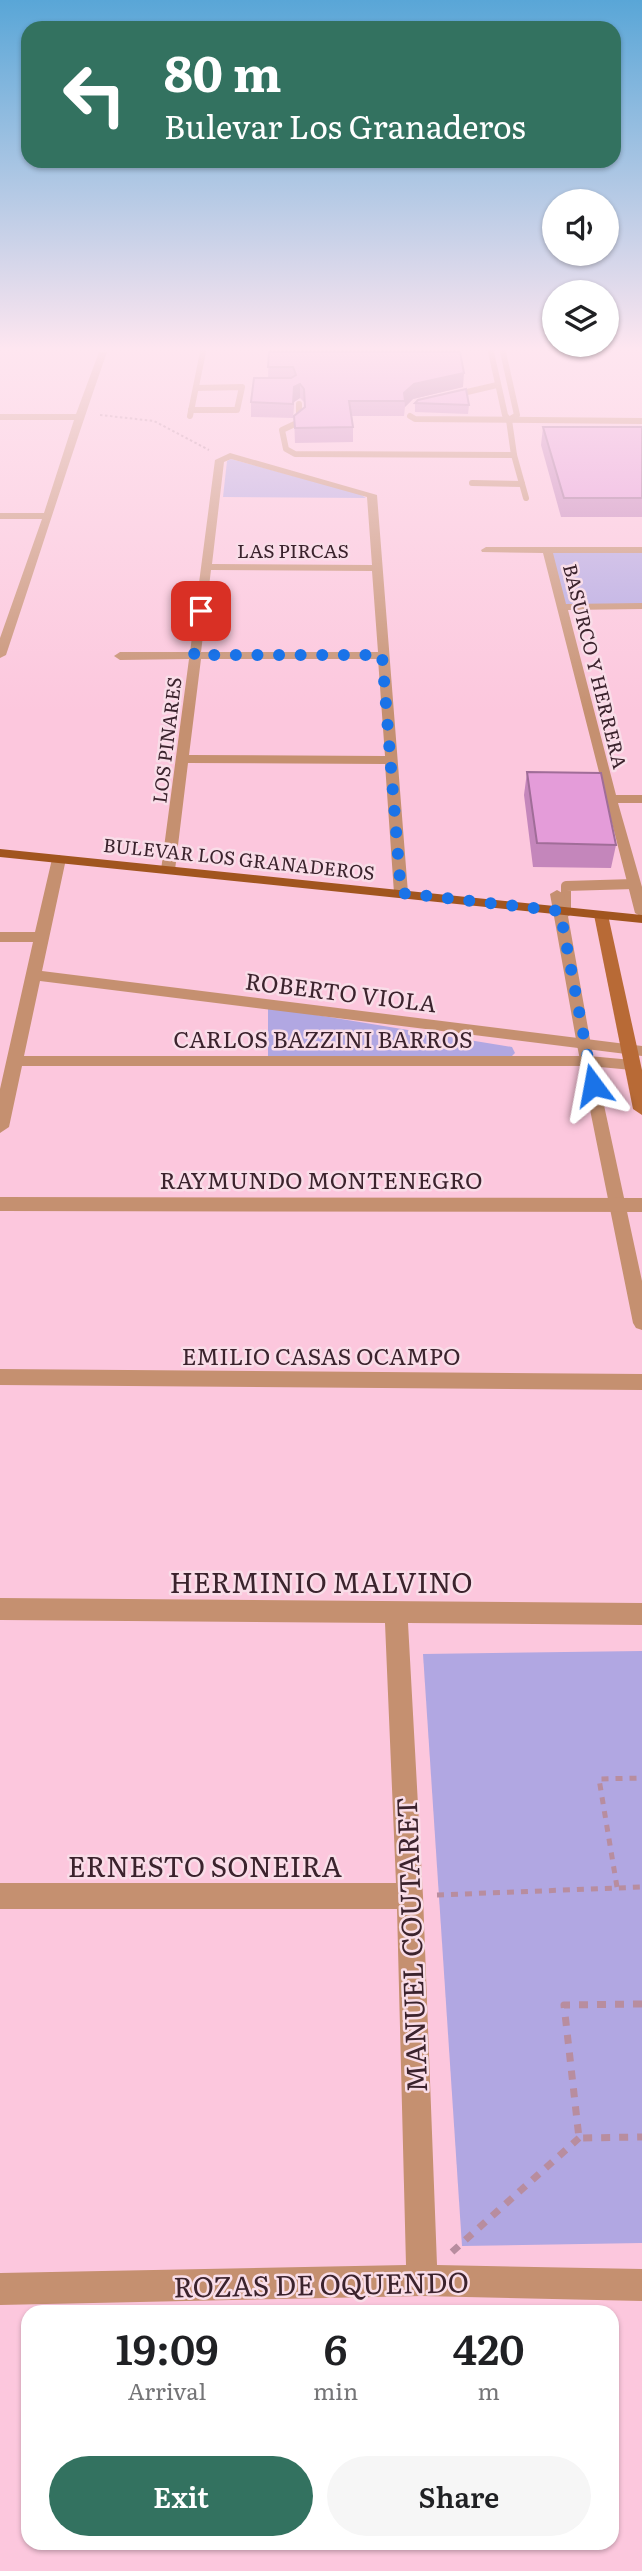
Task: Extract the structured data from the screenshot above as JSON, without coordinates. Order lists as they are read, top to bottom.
{
  "streets": {
    "main road": ["BULEVAR LOS GRANADEROS"],
    "street": [
      "LAS PIRCAS",
      "BASURCO Y HERRERA",
      "LOS PINARES",
      "ROBERTO VIOLA",
      "CARLOS BAZZINI BARROS",
      "RAYMUNDO MONTENEGRO",
      "EMILIO CASAS OCAMPO",
      "HERMINIO MALVINO",
      "ERNESTO SONEIRA",
      "MANUEL COUTARET",
      "ROZAS DE OQUENDO"
    ]
  },
  "crossings": [
    ["LAS PIRCAS", "LOS PINARES"],
    ["LOS PINARES", "BULEVAR LOS GRANADEROS"],
    ["ROBERTO VIOLA", "CARLOS BAZZINI BARROS"],
    ["HERMINIO MALVINO", "MANUEL COUTARET"],
    ["ERNESTO SONEIRA", "MANUEL COUTARET"],
    ["MANUEL COUTARET", "ROZAS DE OQUENDO"]
  ],
  "page": {
    "turn": ["80 m", "Bulevar Los Granaderos"],
    "eta": [
      "19:09",
      "Arrival",
      "6",
      "min",
      "420",
      "m"
    ],
    "buttons": ["Exit", "Share"]
  }
}
